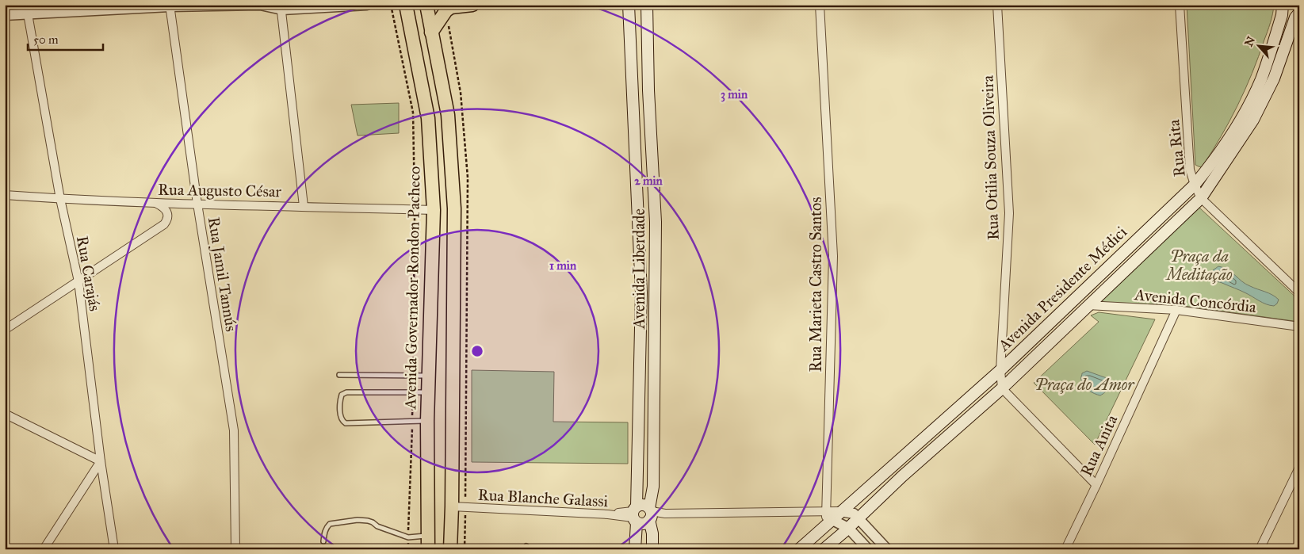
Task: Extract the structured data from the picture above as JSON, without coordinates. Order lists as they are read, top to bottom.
{
  "streets": {
    "main road": ["Avenida Liberdade", "Avenida Governador Rondon Pacheco", "Avenida Presidente Médici"],
    "street": [
      "Rua Rita",
      "Rua Otilia Souza Oliveira",
      "Rua Augusto César",
      "Rua Carajás",
      "Rua Jamil Tannús",
      "Rua Marieta Castro Santos",
      "Avenida Concórdia",
      "Rua Anita",
      "Rua Blanche Galassi"
    ]
  },
  "crossings": [
    ["Rua Rita", "Avenida Presidente Médici"],
    ["Rua Otilia Souza Oliveira", "Avenida Presidente Médici"],
    ["Rua Augusto César", "Rua Carajás"],
    ["Rua Augusto César", "Rua Jamil Tannús"],
    ["Rua Augusto César", "Avenida Governador Rondon Pacheco"],
    ["Avenida Liberdade", "Rua Blanche Galassi"],
    ["Rua Marieta Castro Santos", "Avenida Presidente Médici"],
    ["Avenida Presidente Médici", "Avenida Concórdia"],
    ["Avenida Concórdia", "Rua Anita"]
  ],
  "parks": ["Praça da Meditação", "Praça do Amor"],
  "scale_bar": "50 m",
  "north": "top left",
  "rings": ["3 min", "2 min", "1 min"]
}
